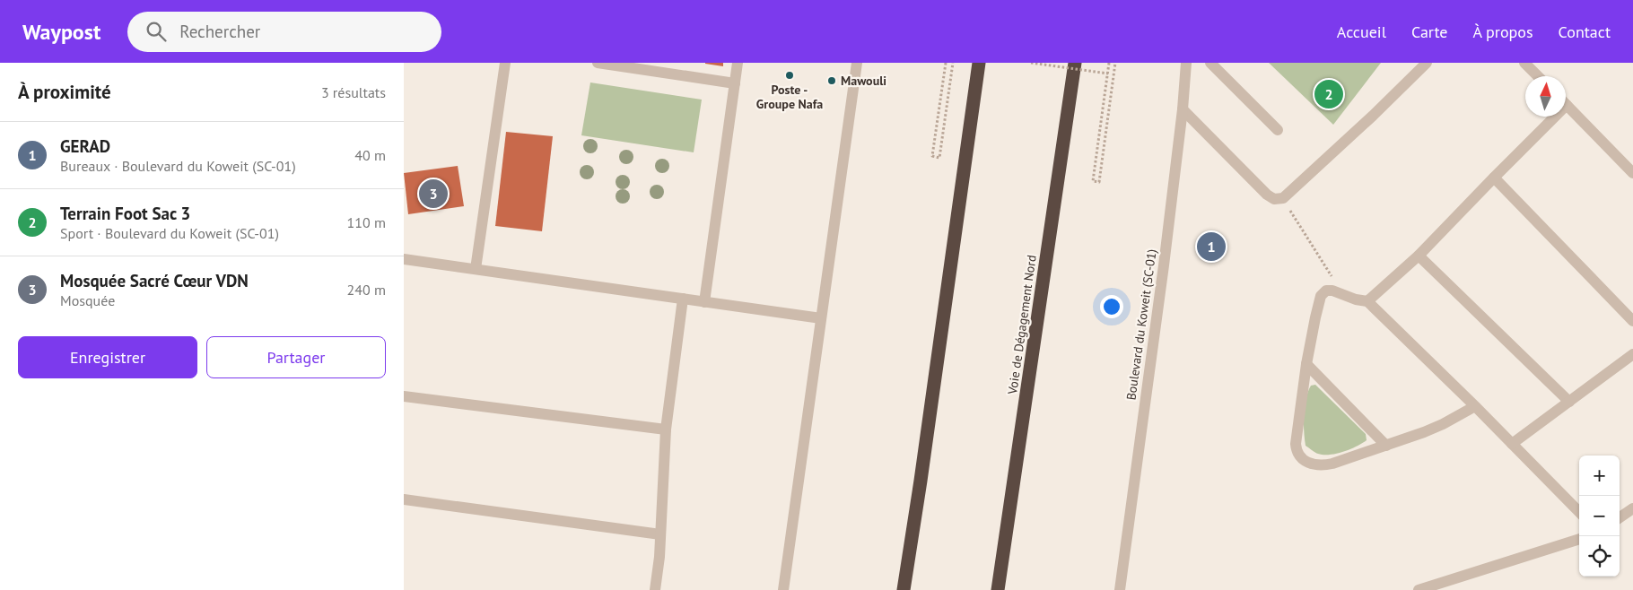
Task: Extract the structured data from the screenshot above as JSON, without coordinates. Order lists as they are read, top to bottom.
{
  "streets": {
    "highway": ["Voie de Dégagement Nord"],
    "street": ["Boulevard du Koweit (SC-01)"]
  },
  "places": ["Poste - Groupe Nafa", "Mawouli"],
  "north": "top",
  "page": {
    "header": "Waypost",
    "search": "Rechercher",
    "nav": [
      "Accueil",
      "Carte",
      "À propos",
      "Contact"
    ],
    "heading": ["À proximité", "3 résultats"],
    "pins": ["2", "3", "1"],
    "list": [
      {
        "mark": "1",
        "name": "GERAD",
        "note": "Bureaux · Boulevard du Koweit (SC-01)",
        "value": "40 m"
      },
      {
        "mark": "2",
        "name": "Terrain Foot Sac 3",
        "note": "Sport · Boulevard du Koweit (SC-01)",
        "value": "110 m"
      },
      {
        "mark": "3",
        "name": "Mosquée Sacré Cœur VDN",
        "note": "Mosquée",
        "value": "240 m"
      }
    ],
    "buttons": ["Enregistrer", "Partager"],
    "map_buttons": ["+", "−"]
  }
}
